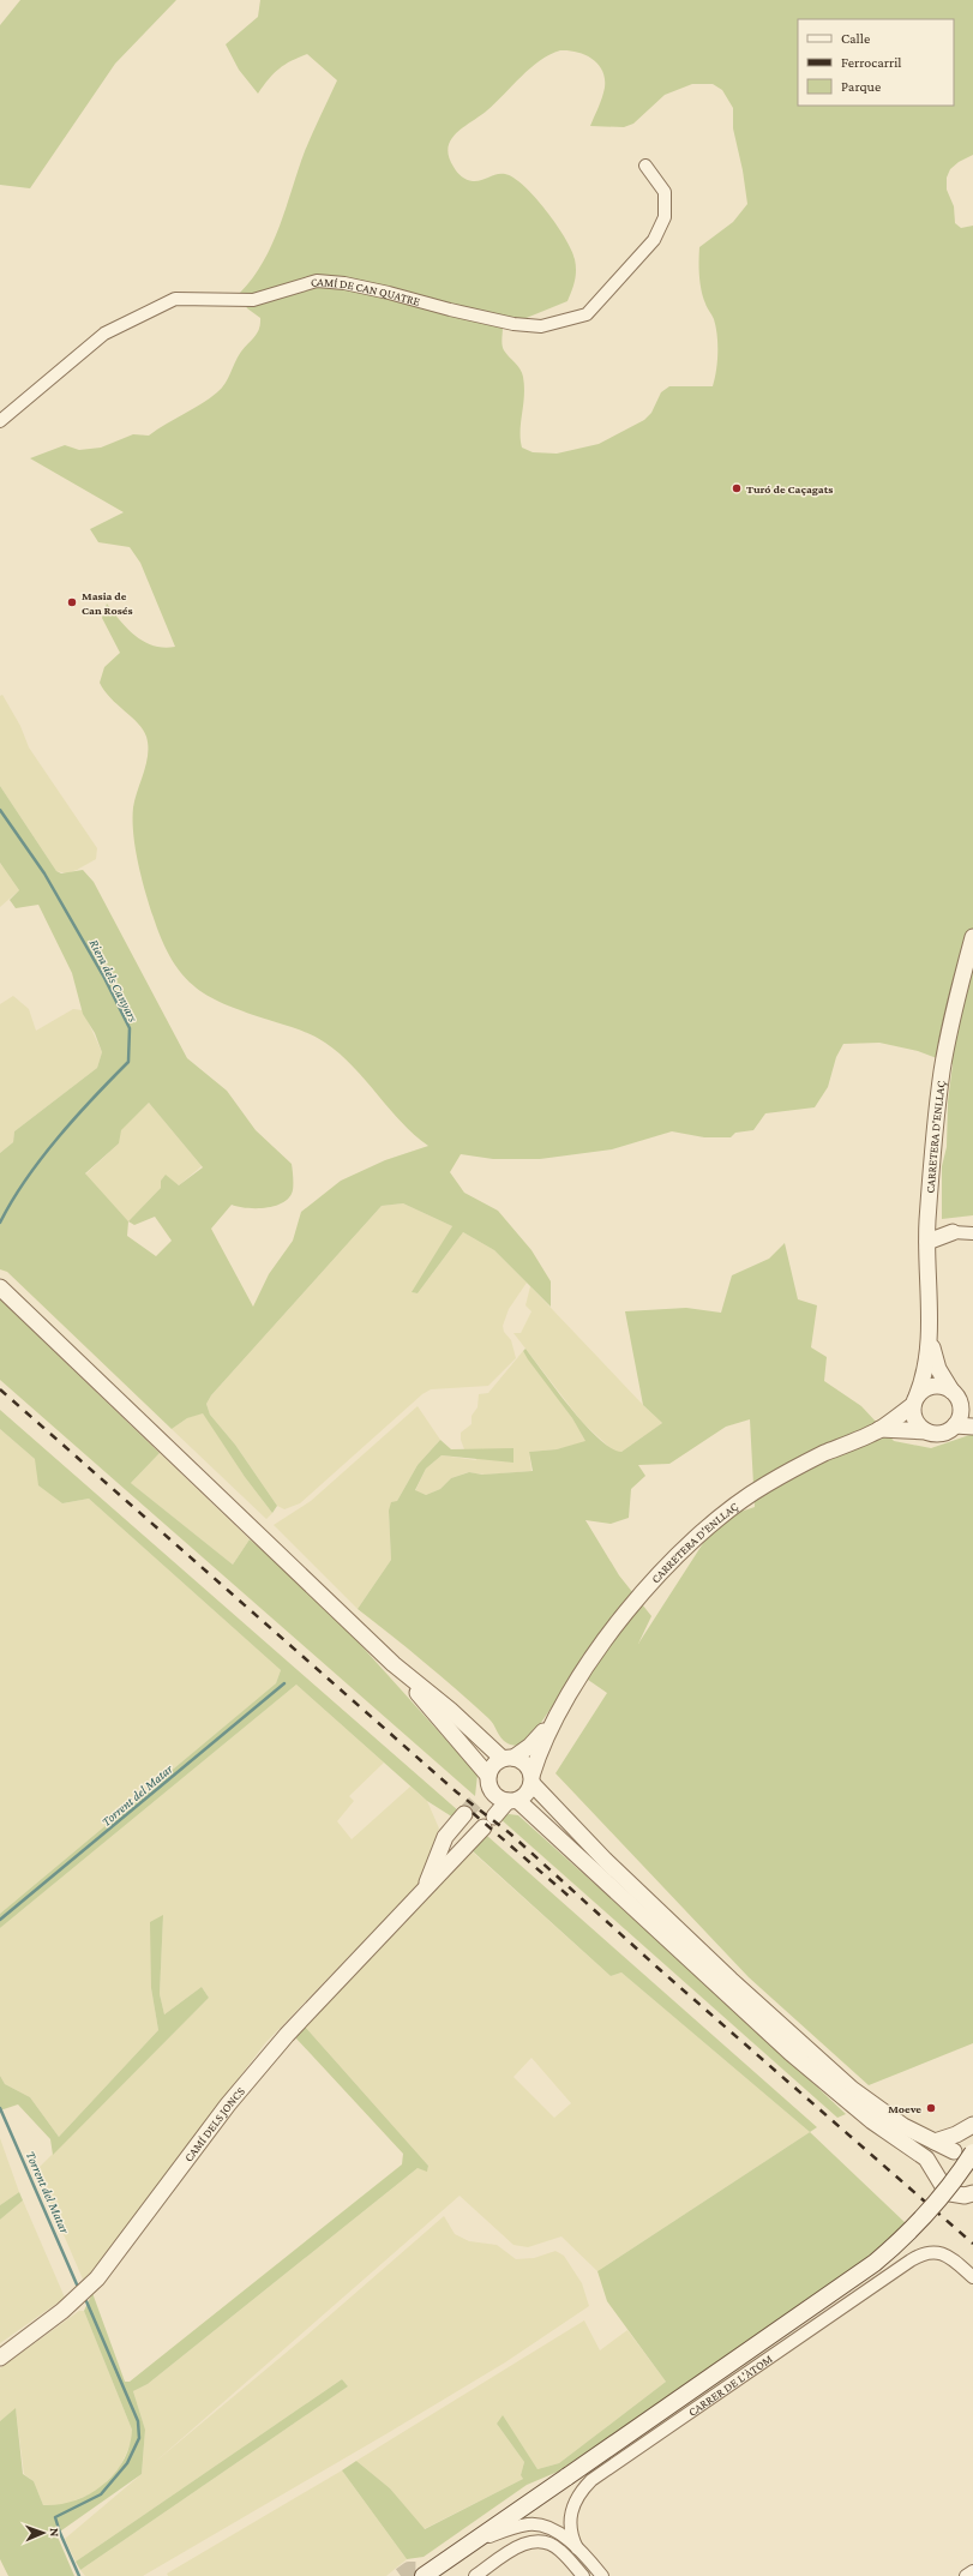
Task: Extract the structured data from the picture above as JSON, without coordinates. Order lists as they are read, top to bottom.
{
  "streets": {
    "street": [
      "CAMÍ DE CAN QUATRE",
      "CARRETERA D'ENLLAÇ",
      "CAMÍ DELS JONCS",
      "CARRER DE L'ÀTOM"
    ]
  },
  "water": ["Riera dels Canyars", "Torrent del Matar"],
  "places": ["Turó de Caçagats", "Masia de Can Rosés", "Moeve"],
  "legend": ["Calle", "Ferrocarril", "Parque"],
  "north": "right"
}
